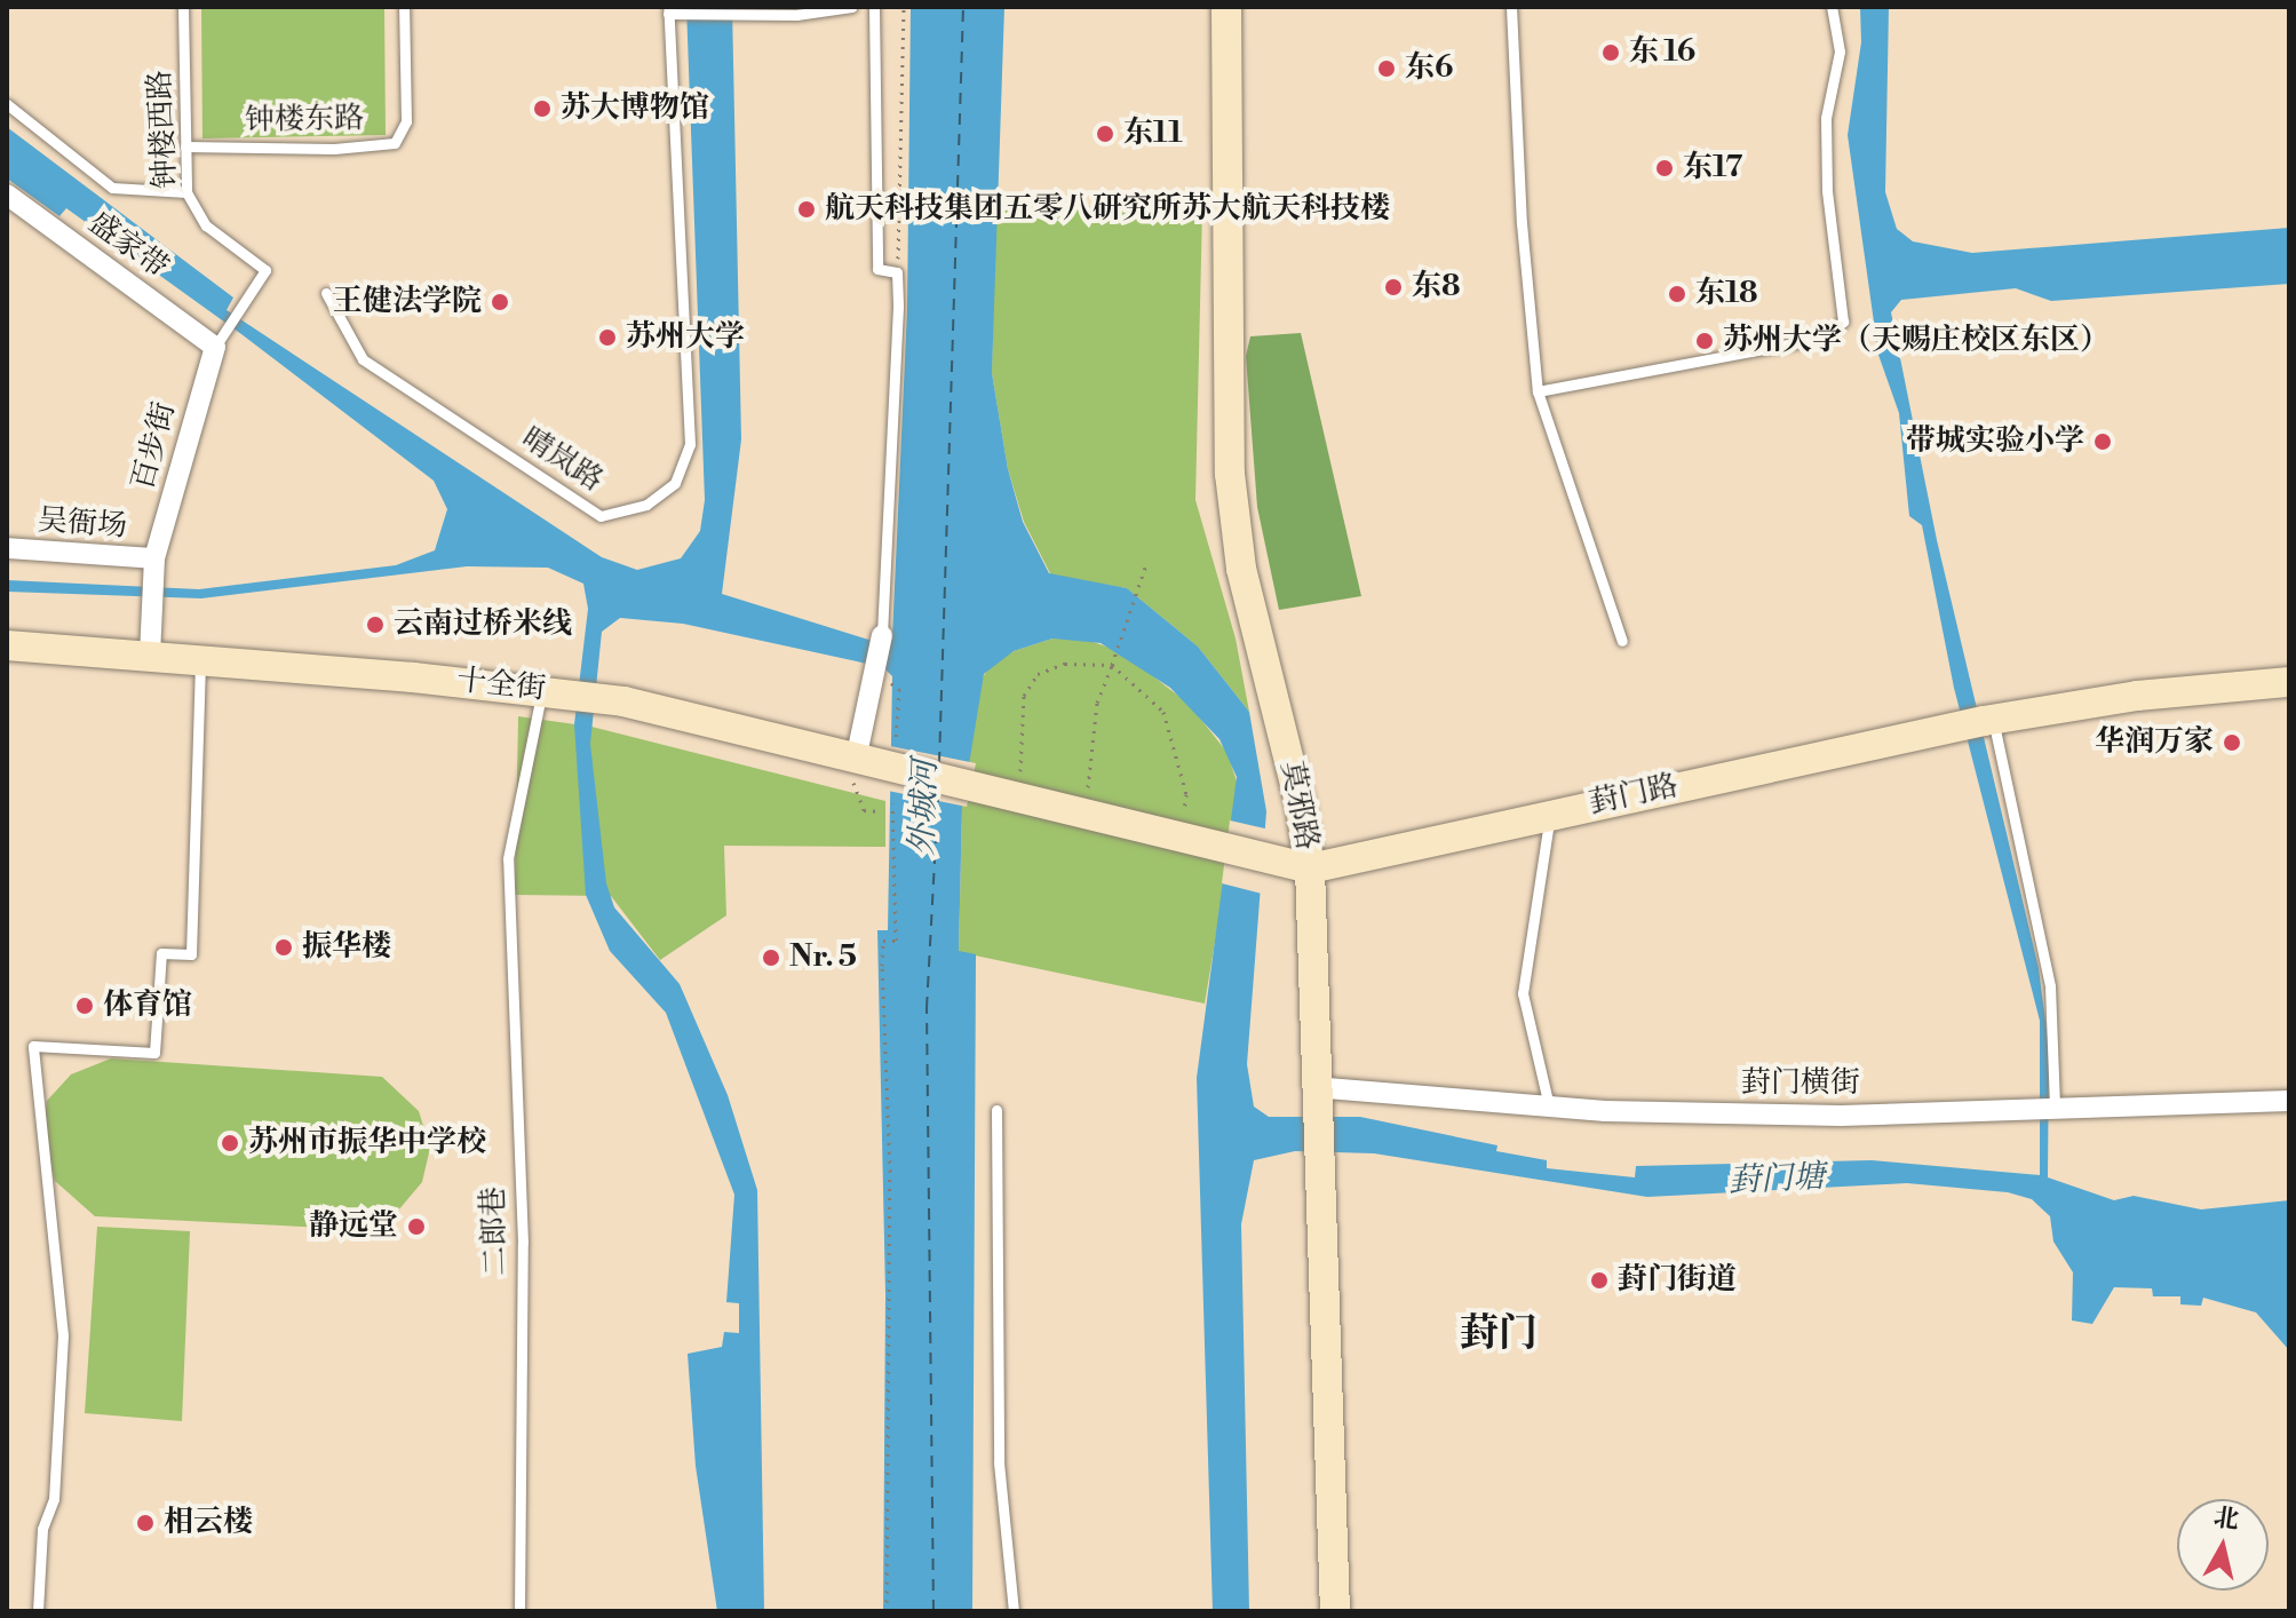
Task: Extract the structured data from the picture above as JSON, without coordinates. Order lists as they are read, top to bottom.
{
  "streets": {
    "main road": ["十全街", "葑门路", "莫邪路"],
    "street": [
      "盛家带",
      "百步街",
      "吴衙场",
      "葑门横街"
    ],
    "lane": [
      "钟楼东路",
      "钟楼西路",
      "晴岚路",
      "二郎巷"
    ]
  },
  "crossings": [
    ["钟楼东路", "钟楼西路"],
    ["钟楼西路", "百步街"],
    ["盛家带", "百步街"],
    ["百步街", "吴衙场"],
    ["百步街", "十全街"],
    ["十全街", "葑门路"],
    ["十全街", "二郎巷"],
    ["葑门路", "莫邪路"],
    ["莫邪路", "葑门横街"]
  ],
  "districts": ["葑门"],
  "water": ["外城河", "葑门塘"],
  "places": [
    "东 16",
    "东6",
    "苏大博物馆",
    "东11",
    "东17",
    "航天科技集团五零八研究所苏大航天科技楼",
    "东8",
    "东18",
    "王健法学院",
    "苏州大学",
    "苏州大学（天赐庄校区东区）",
    "带城实验小学",
    "云南过桥米线",
    "华润万家",
    "振华楼",
    "Nr. 5",
    "体育馆",
    "苏州市振华中学校",
    "静远堂",
    "葑门街道",
    "相云楼"
  ],
  "north": "top"
}
